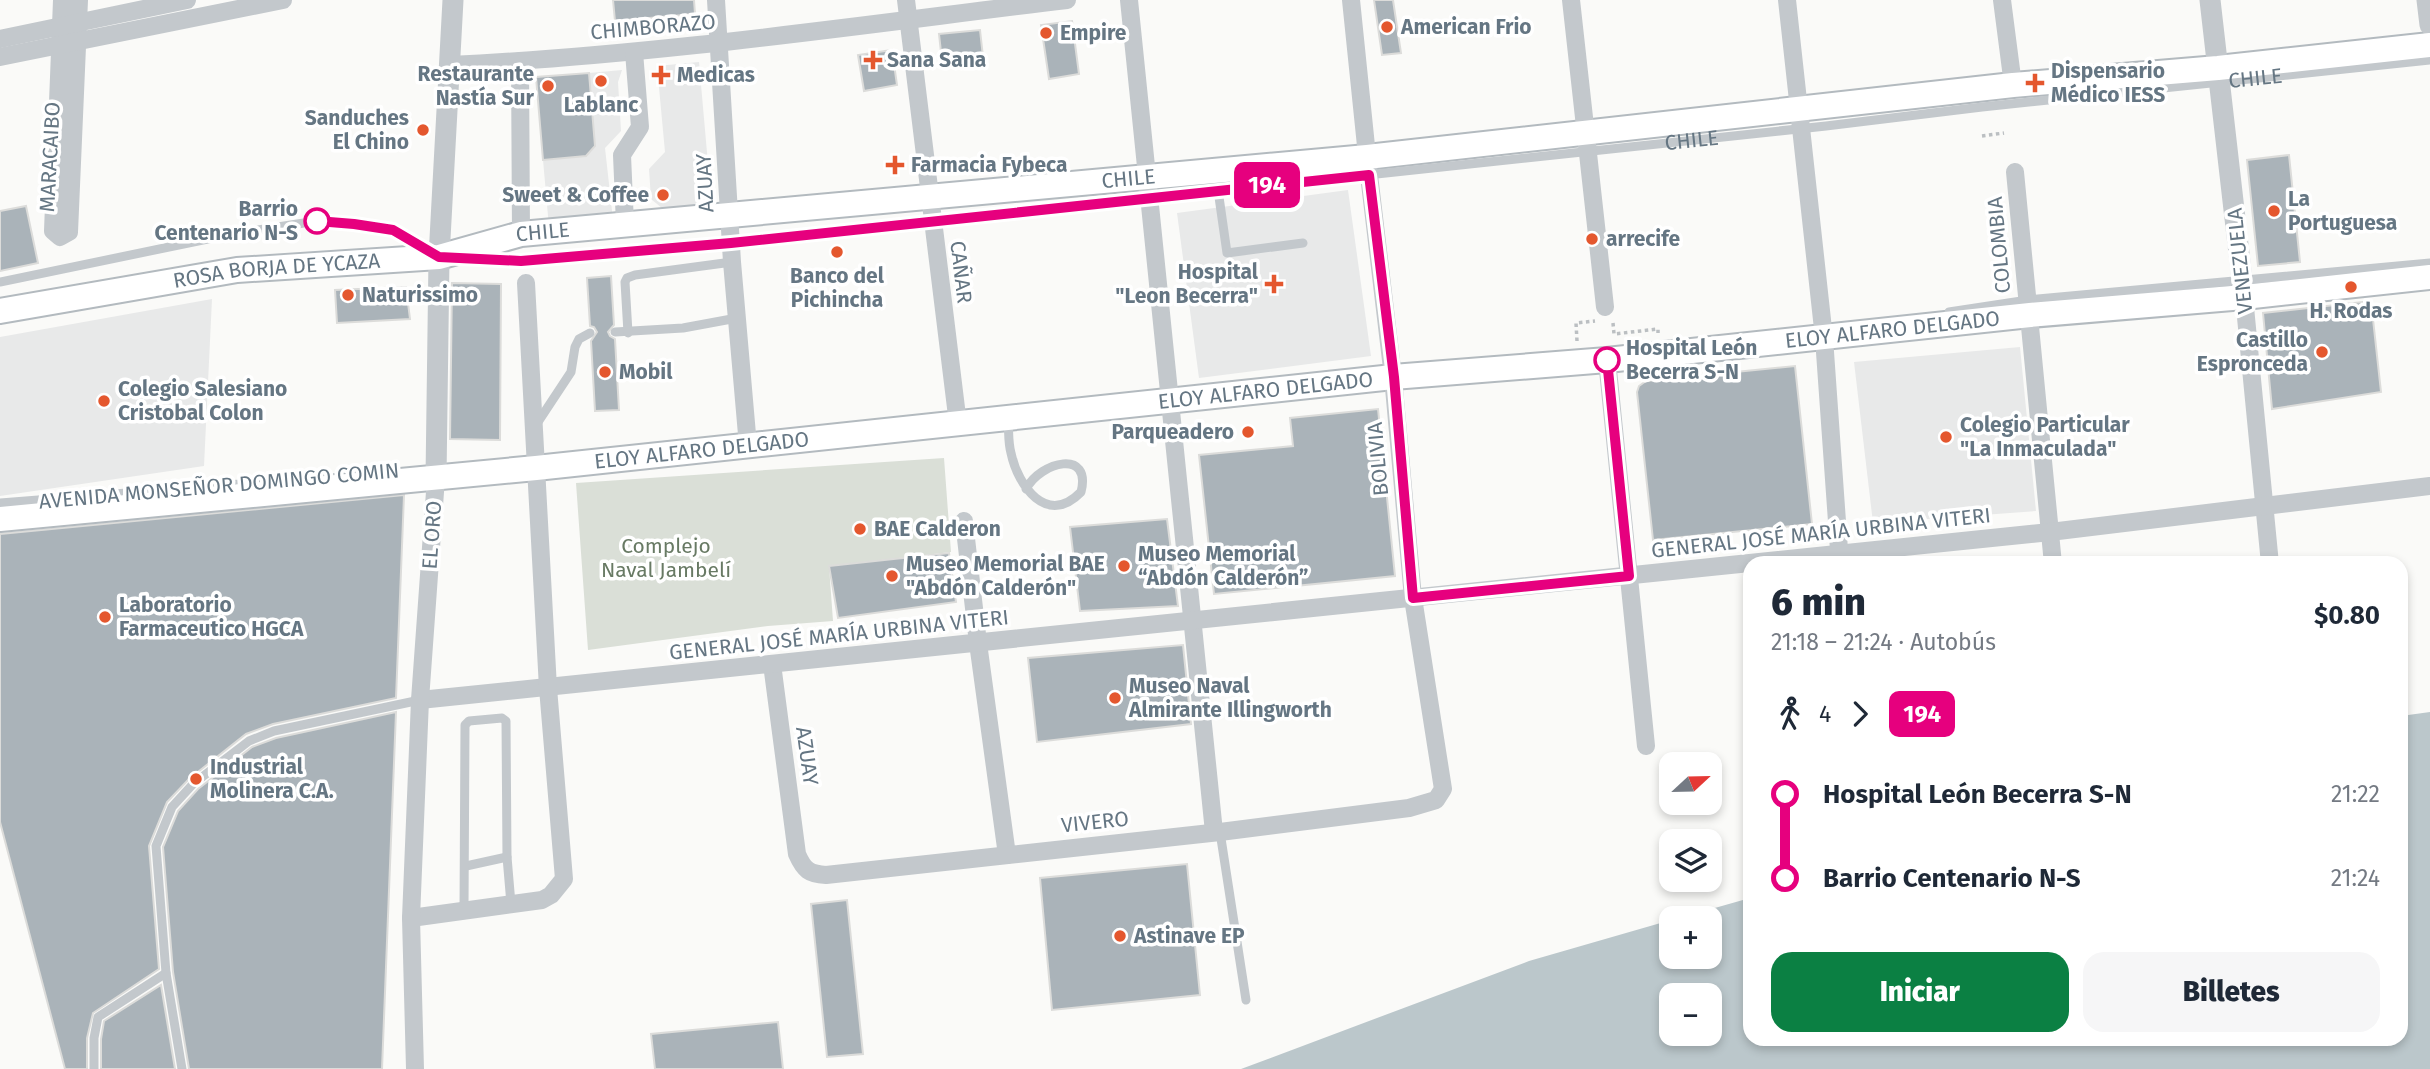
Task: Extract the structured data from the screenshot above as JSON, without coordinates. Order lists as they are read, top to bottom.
{
  "streets": {
    "main road": [
      "CHILE",
      "ROSA BORJA DE YCAZA",
      "ELOY ALFARO DELGADO",
      "AVENIDA MONSEÑOR DOMINGO COMIN"
    ],
    "street": [
      "CHIMBORAZO",
      "MARACAIBO",
      "AZUAY",
      "COLOMBIA",
      "VENEZUELA",
      "CAÑAR",
      "BOLIVIA",
      "GENERAL JOSÉ MARÍA URBINA VITERI",
      "EL ORO",
      "VIVERO"
    ]
  },
  "crossings": [
    ["CHIMBORAZO", "AZUAY"],
    ["CHIMBORAZO", "CAÑAR"],
    ["CHIMBORAZO", "EL ORO"],
    ["CHILE", "AZUAY"],
    ["CHILE", "VENEZUELA"],
    ["CHILE", "ROSA BORJA DE YCAZA"],
    ["CHILE", "CAÑAR"],
    ["CHILE", "BOLIVIA"],
    ["CHILE", "EL ORO"],
    ["AZUAY", "ELOY ALFARO DELGADO"],
    ["AZUAY", "GENERAL JOSÉ MARÍA URBINA VITERI"],
    ["AZUAY", "VIVERO"],
    ["COLOMBIA", "ELOY ALFARO DELGADO"],
    ["COLOMBIA", "GENERAL JOSÉ MARÍA URBINA VITERI"],
    ["VENEZUELA", "ELOY ALFARO DELGADO"],
    ["VENEZUELA", "GENERAL JOSÉ MARÍA URBINA VITERI"],
    ["ROSA BORJA DE YCAZA", "EL ORO"],
    ["CAÑAR", "ELOY ALFARO DELGADO"],
    ["ELOY ALFARO DELGADO", "BOLIVIA"],
    ["ELOY ALFARO DELGADO", "AVENIDA MONSEÑOR DOMINGO COMIN"],
    ["ELOY ALFARO DELGADO", "EL ORO"],
    ["BOLIVIA", "GENERAL JOSÉ MARÍA URBINA VITERI"],
    ["BOLIVIA", "VIVERO"],
    ["AVENIDA MONSEÑOR DOMINGO COMIN", "EL ORO"],
    ["GENERAL JOSÉ MARÍA URBINA VITERI", "EL ORO"]
  ],
  "parks": ["Complejo Naval Jambelí"],
  "places": {
    "other": [
      "American Frio",
      "Empire",
      "Lablanc",
      "Restaurante Nastía Sur",
      "Sanduches El Chino",
      "Sweet & Coffee",
      "La Portuguesa",
      "Barrio Centenario N-S",
      "arrecife",
      "Banco del Pichincha",
      "H. Rodas",
      "Naturissimo",
      "Castillo Espronceda",
      "Hospital León Becerra S-N",
      "Mobil",
      "Colegio Salesiano Cristobal Colon",
      "Parqueadero",
      "Colegio Particular \"La Inmaculada\"",
      "BAE Calderon",
      "Museo Memorial “Abdón Calderón”",
      "Museo Memorial BAE \"Abdón Calderón\"",
      "Laboratorio Farmaceutico HGCA",
      "Museo Naval Almirante Illingworth",
      "Industrial Molinera C.A.",
      "Astinave EP"
    ],
    "health": [
      "Sana Sana",
      "Medicas",
      "Dispensario Médico IESS",
      "Farmacia Fybeca",
      "Hospital \"Leon Becerra\""
    ]
  },
  "lines": ["bus line 194"],
  "north": "right",
  "page": {
    "on_map": "194",
    "heading": ["6 min", "21:18 – 21:24 · Autobús", "$0.80"],
    "legs": ["4", "194"],
    "map_buttons": ["+", "−"],
    "list": [
      {
        "name": "Hospital León Becerra S-N",
        "value": "21:22"
      },
      {
        "name": "Barrio Centenario N-S",
        "value": "21:24"
      }
    ],
    "buttons": ["Iniciar", "Billetes"]
  }
}
